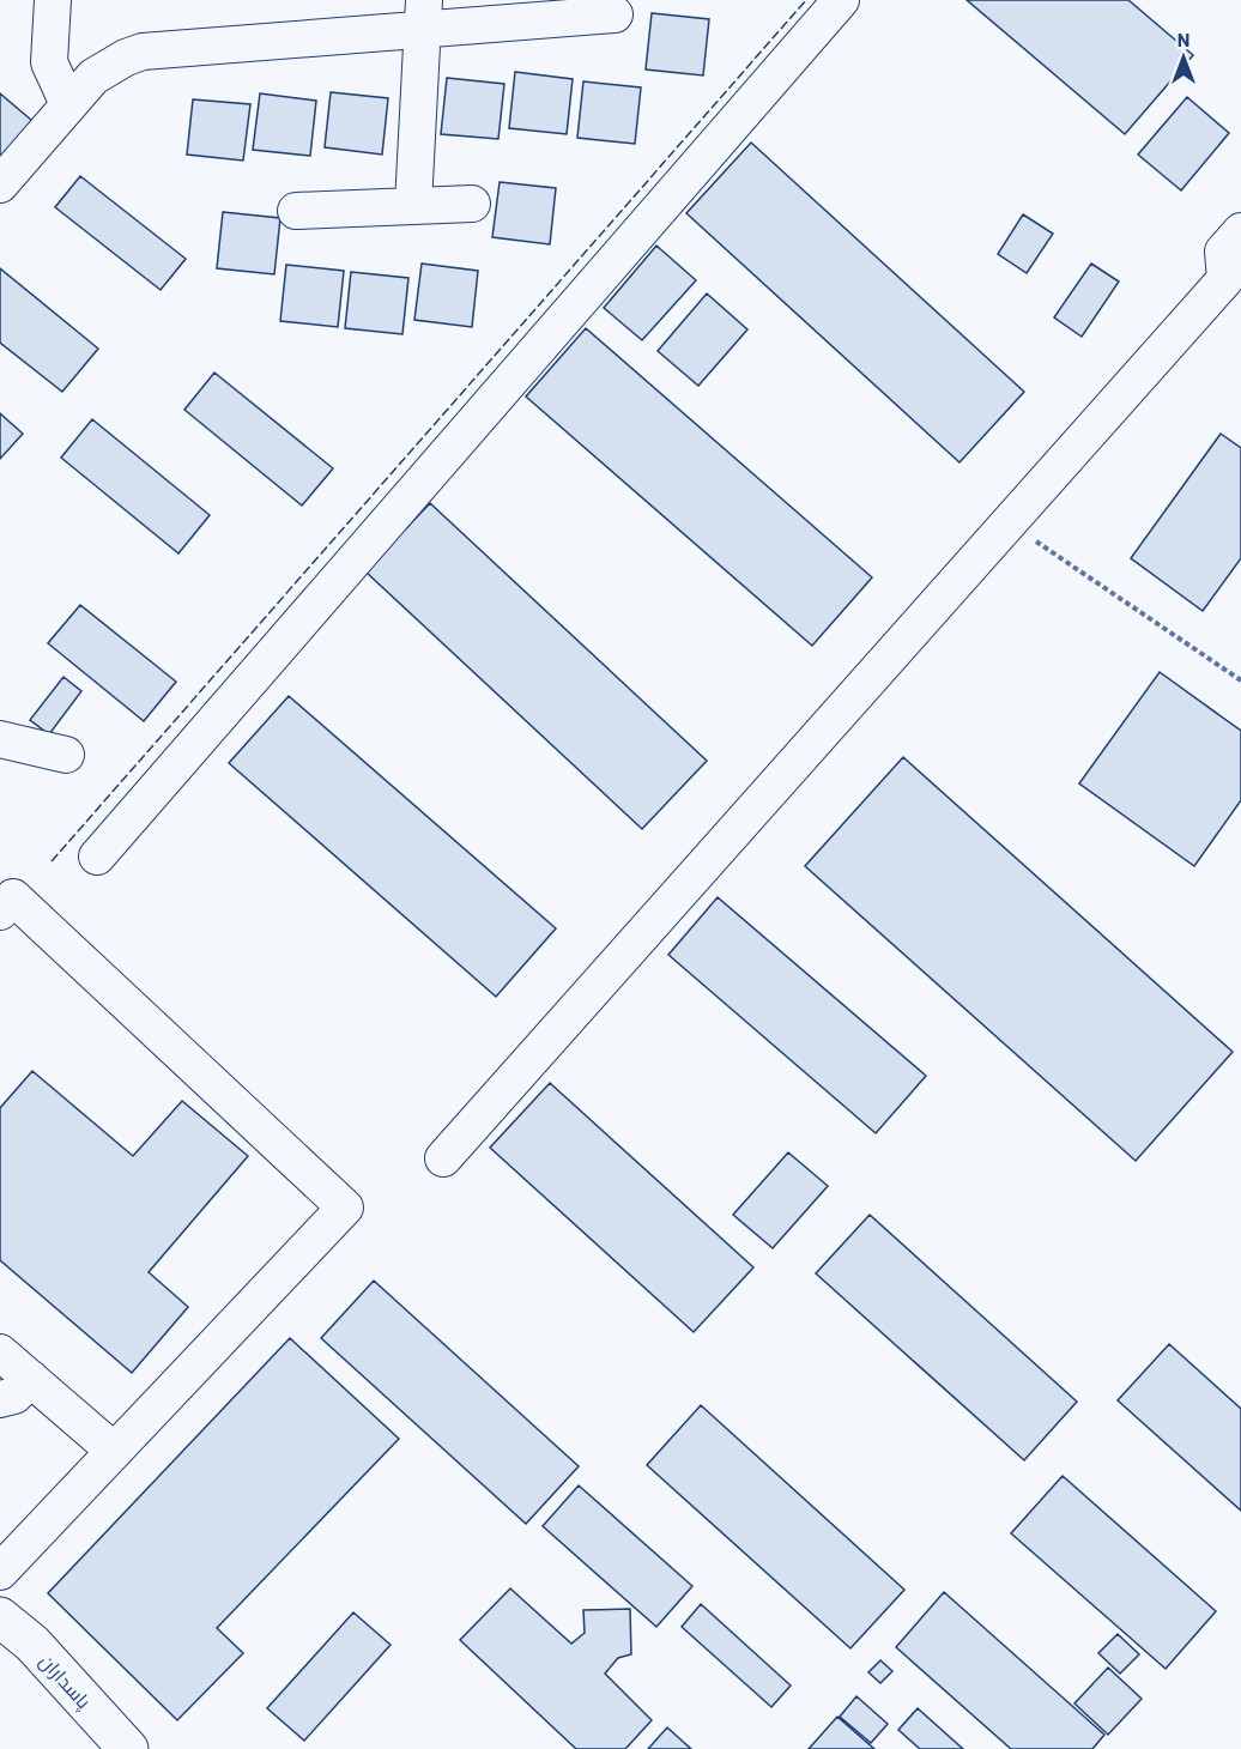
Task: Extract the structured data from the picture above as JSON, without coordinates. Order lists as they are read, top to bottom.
{
  "streets": {
    "main road": ["پاسداران"]
  },
  "north": "top"
}
